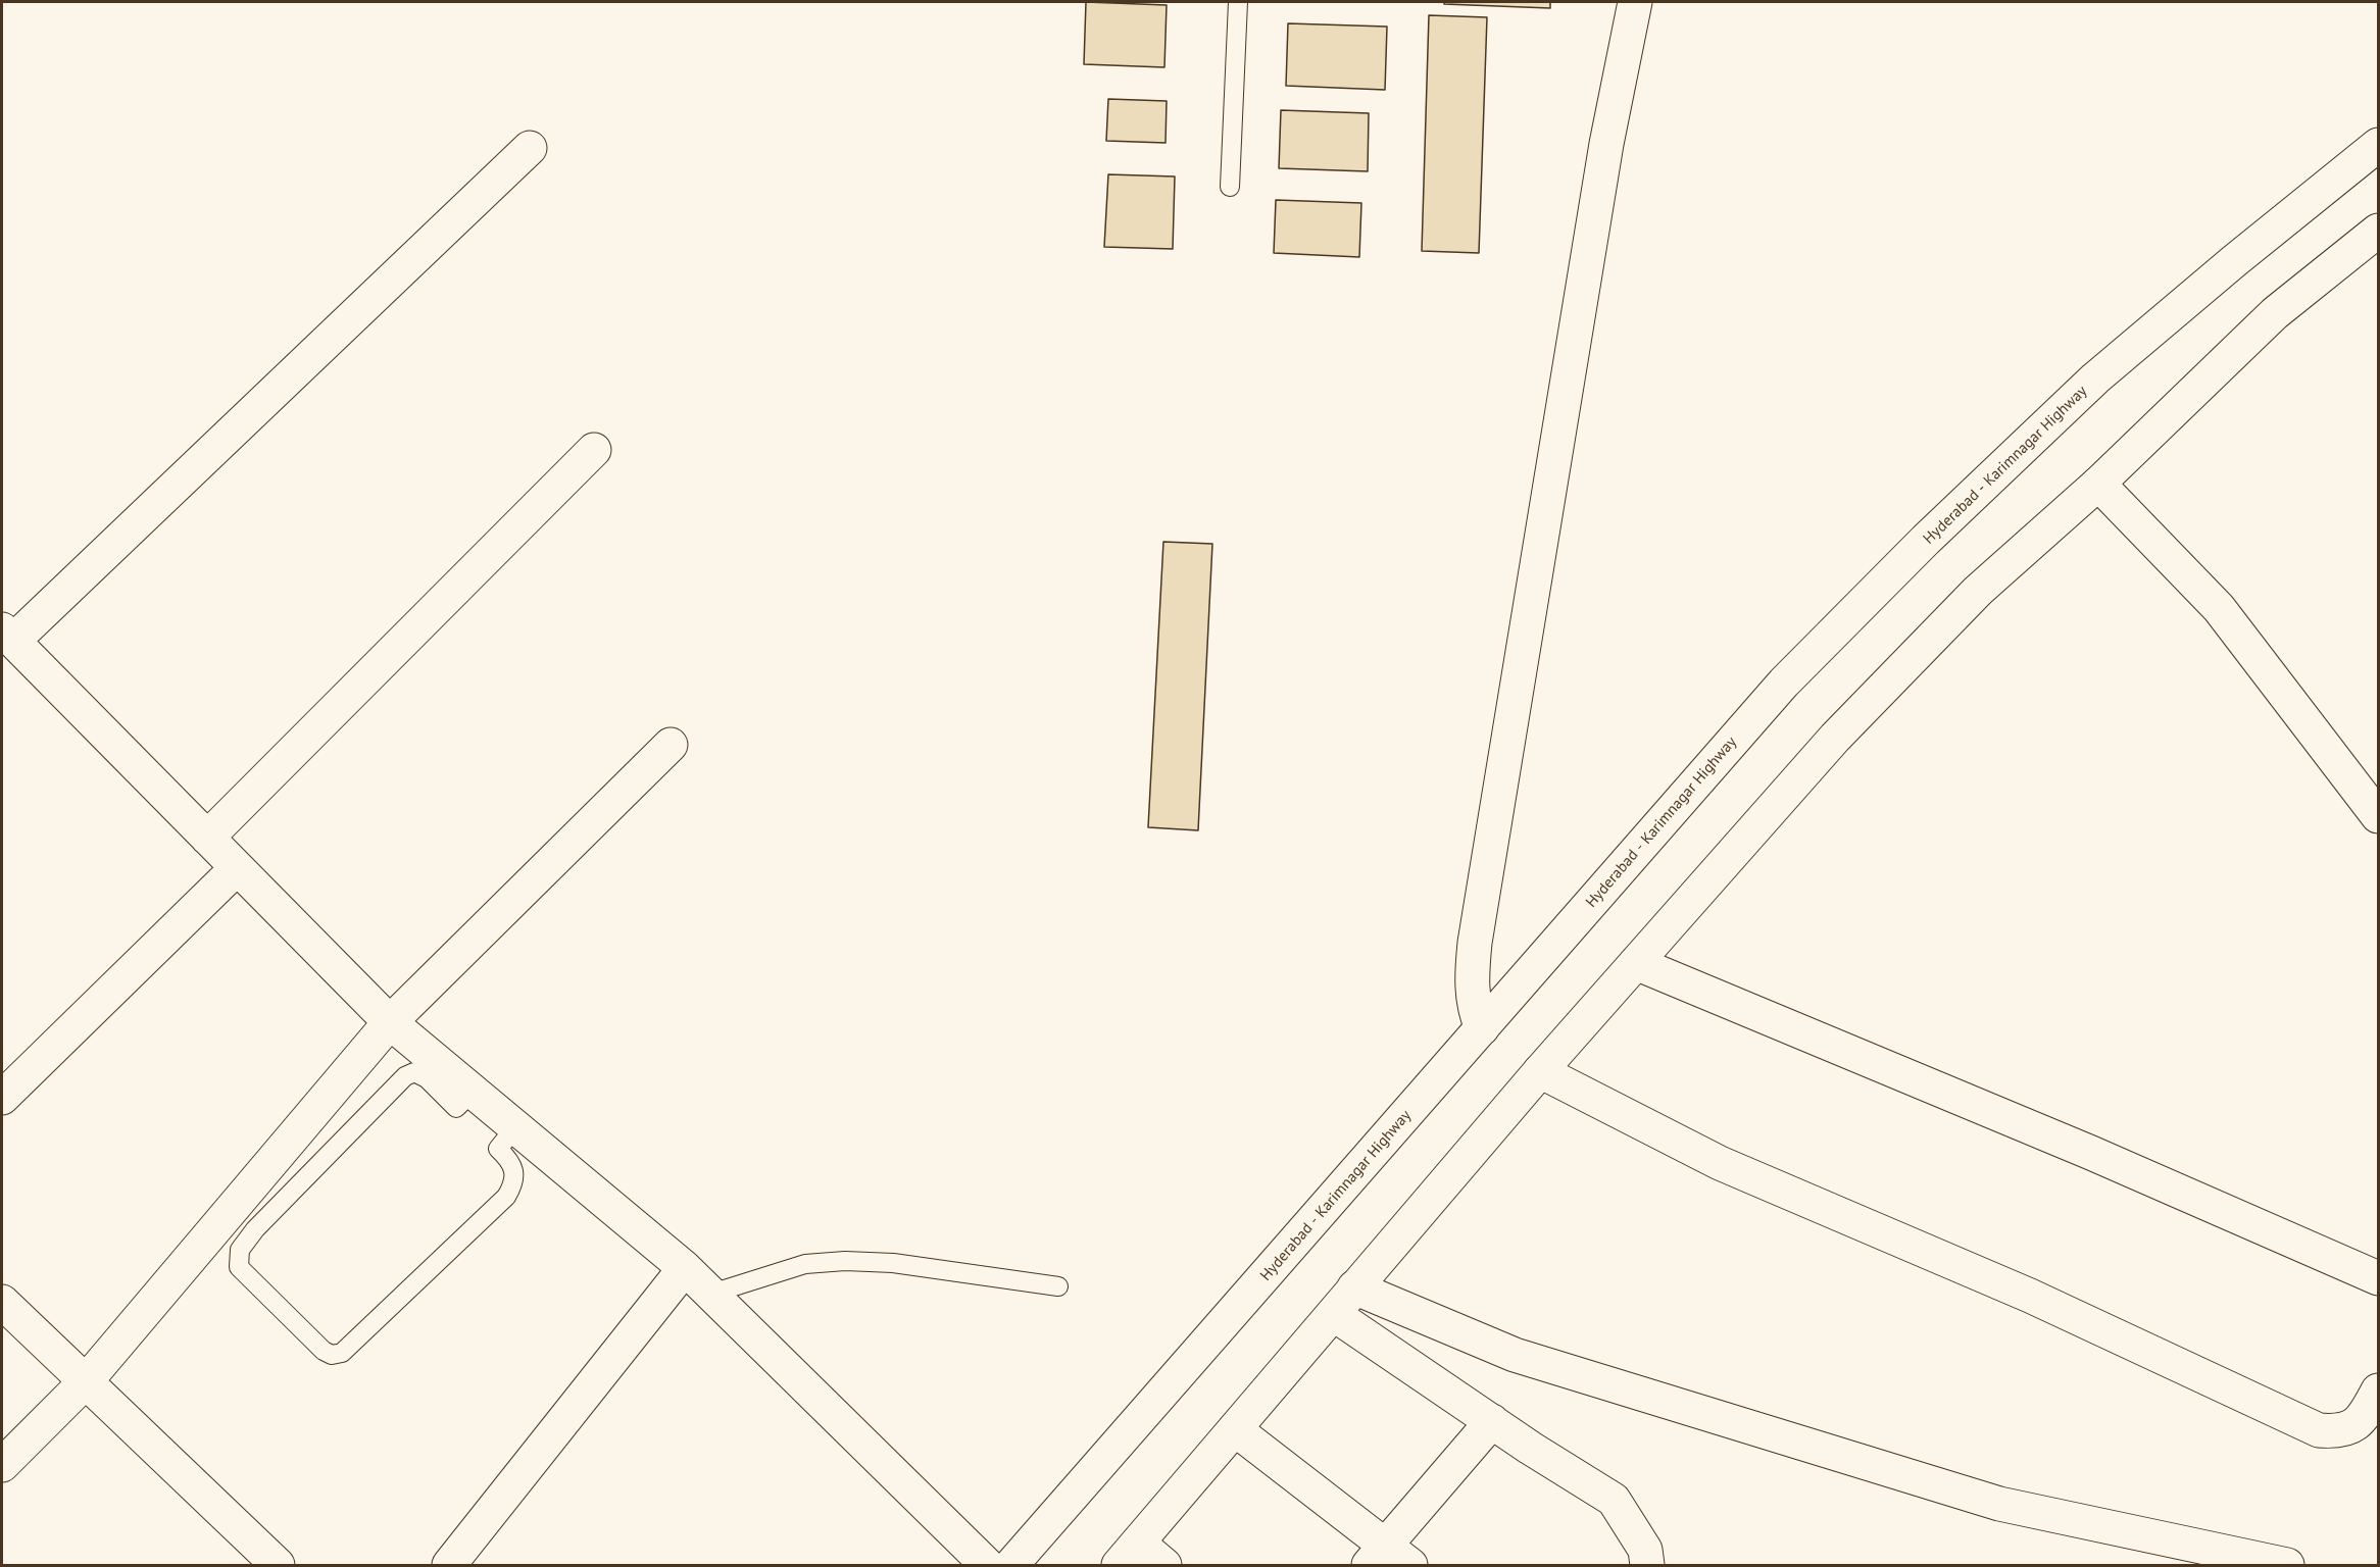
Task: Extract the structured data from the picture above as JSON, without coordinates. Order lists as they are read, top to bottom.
{
  "streets": {
    "street": ["Hyderabad - Karimnagar Highway"]
  }
}
